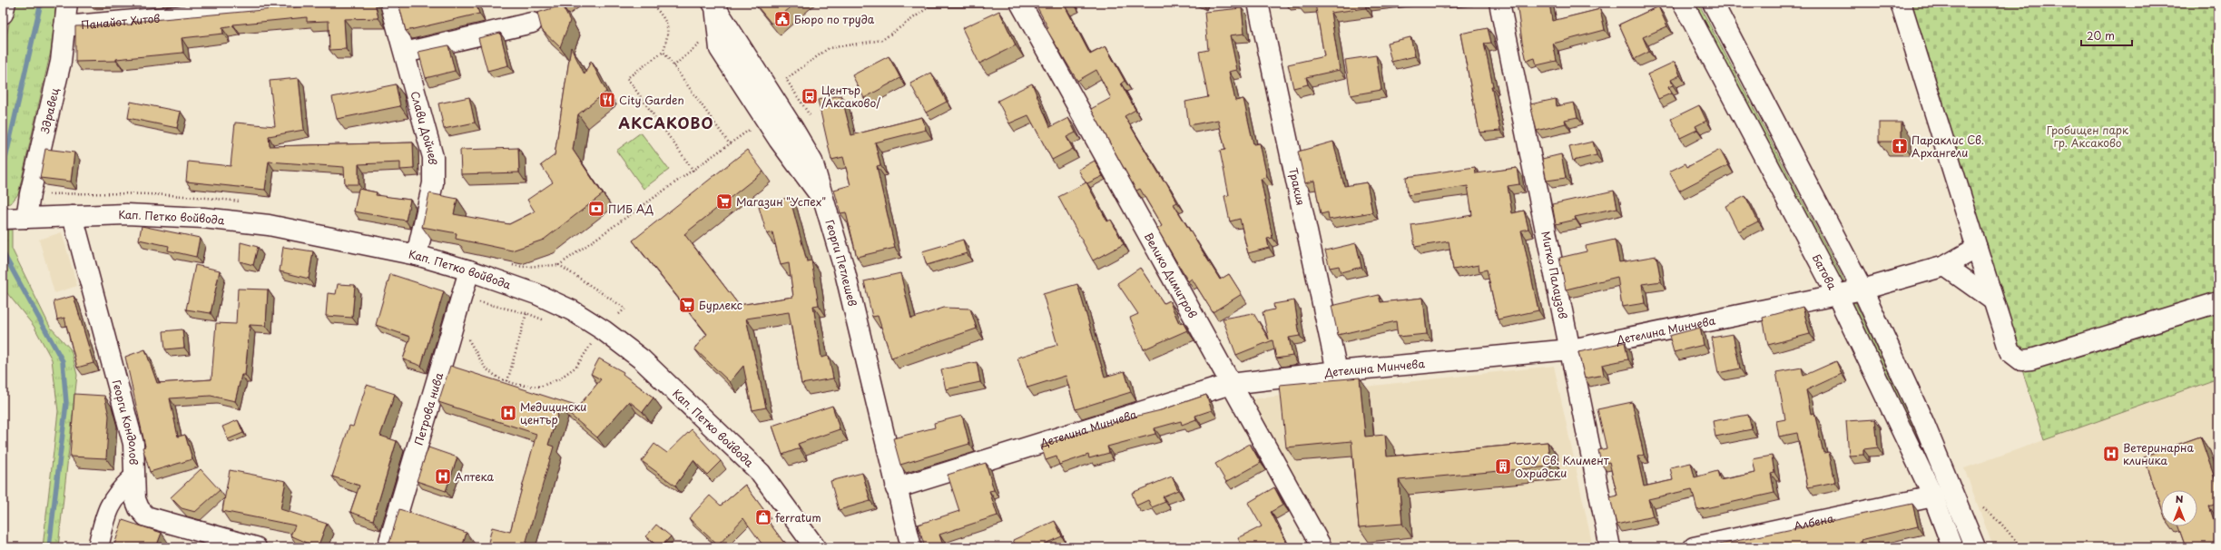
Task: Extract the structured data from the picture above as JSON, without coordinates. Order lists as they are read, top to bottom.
{
  "streets": {
    "street": [
      "Панайот Хитов",
      "Здравец",
      "Слави Дойчев",
      "Тракия",
      "Кап. Петко войвода",
      "Георги Петлешев",
      "Батова",
      "Велико Димитров",
      "Митко Палаузов",
      "Детелина Минчева",
      "Петрова нива",
      "Георги Кондолов",
      "Албена"
    ]
  },
  "crossings": [
    ["Панайот Хитов", "Здравец"],
    ["Здравец", "Кап. Петко войвода"],
    ["Слави Дойчев", "Кап. Петко войвода"],
    ["Тракия", "Детелина Минчева"],
    ["Кап. Петко войвода", "Петрова нива"],
    ["Кап. Петко войвода", "Георги Кондолов"],
    ["Георги Петлешев", "Детелина Минчева"],
    ["Батова", "Детелина Минчева"],
    ["Батова", "Албена"],
    ["Велико Димитров", "Детелина Минчева"],
    ["Митко Палаузов", "Детелина Минчева"]
  ],
  "districts": ["АКСАКОВО"],
  "parks": ["Гробищен парк гр. Аксаково"],
  "places": {
    "public building": ["Бюро по труда"],
    "bus stop": ["Център /Аксаково/"],
    "restaurant": ["City Garden"],
    "church": ["Параклис Св. Архангели"],
    "supermarket": ["Магазин \"Успех\"", "Бурлекс"],
    "bank": ["ПИБ АД"],
    "hospital": ["Медицински център", "Ветеринарна клиника", "Аптека"],
    "building": ["СОУ Св. Климент Охридски"],
    "shop": ["ferratum"]
  },
  "scale_bar": "20 m",
  "north": "top"
}
